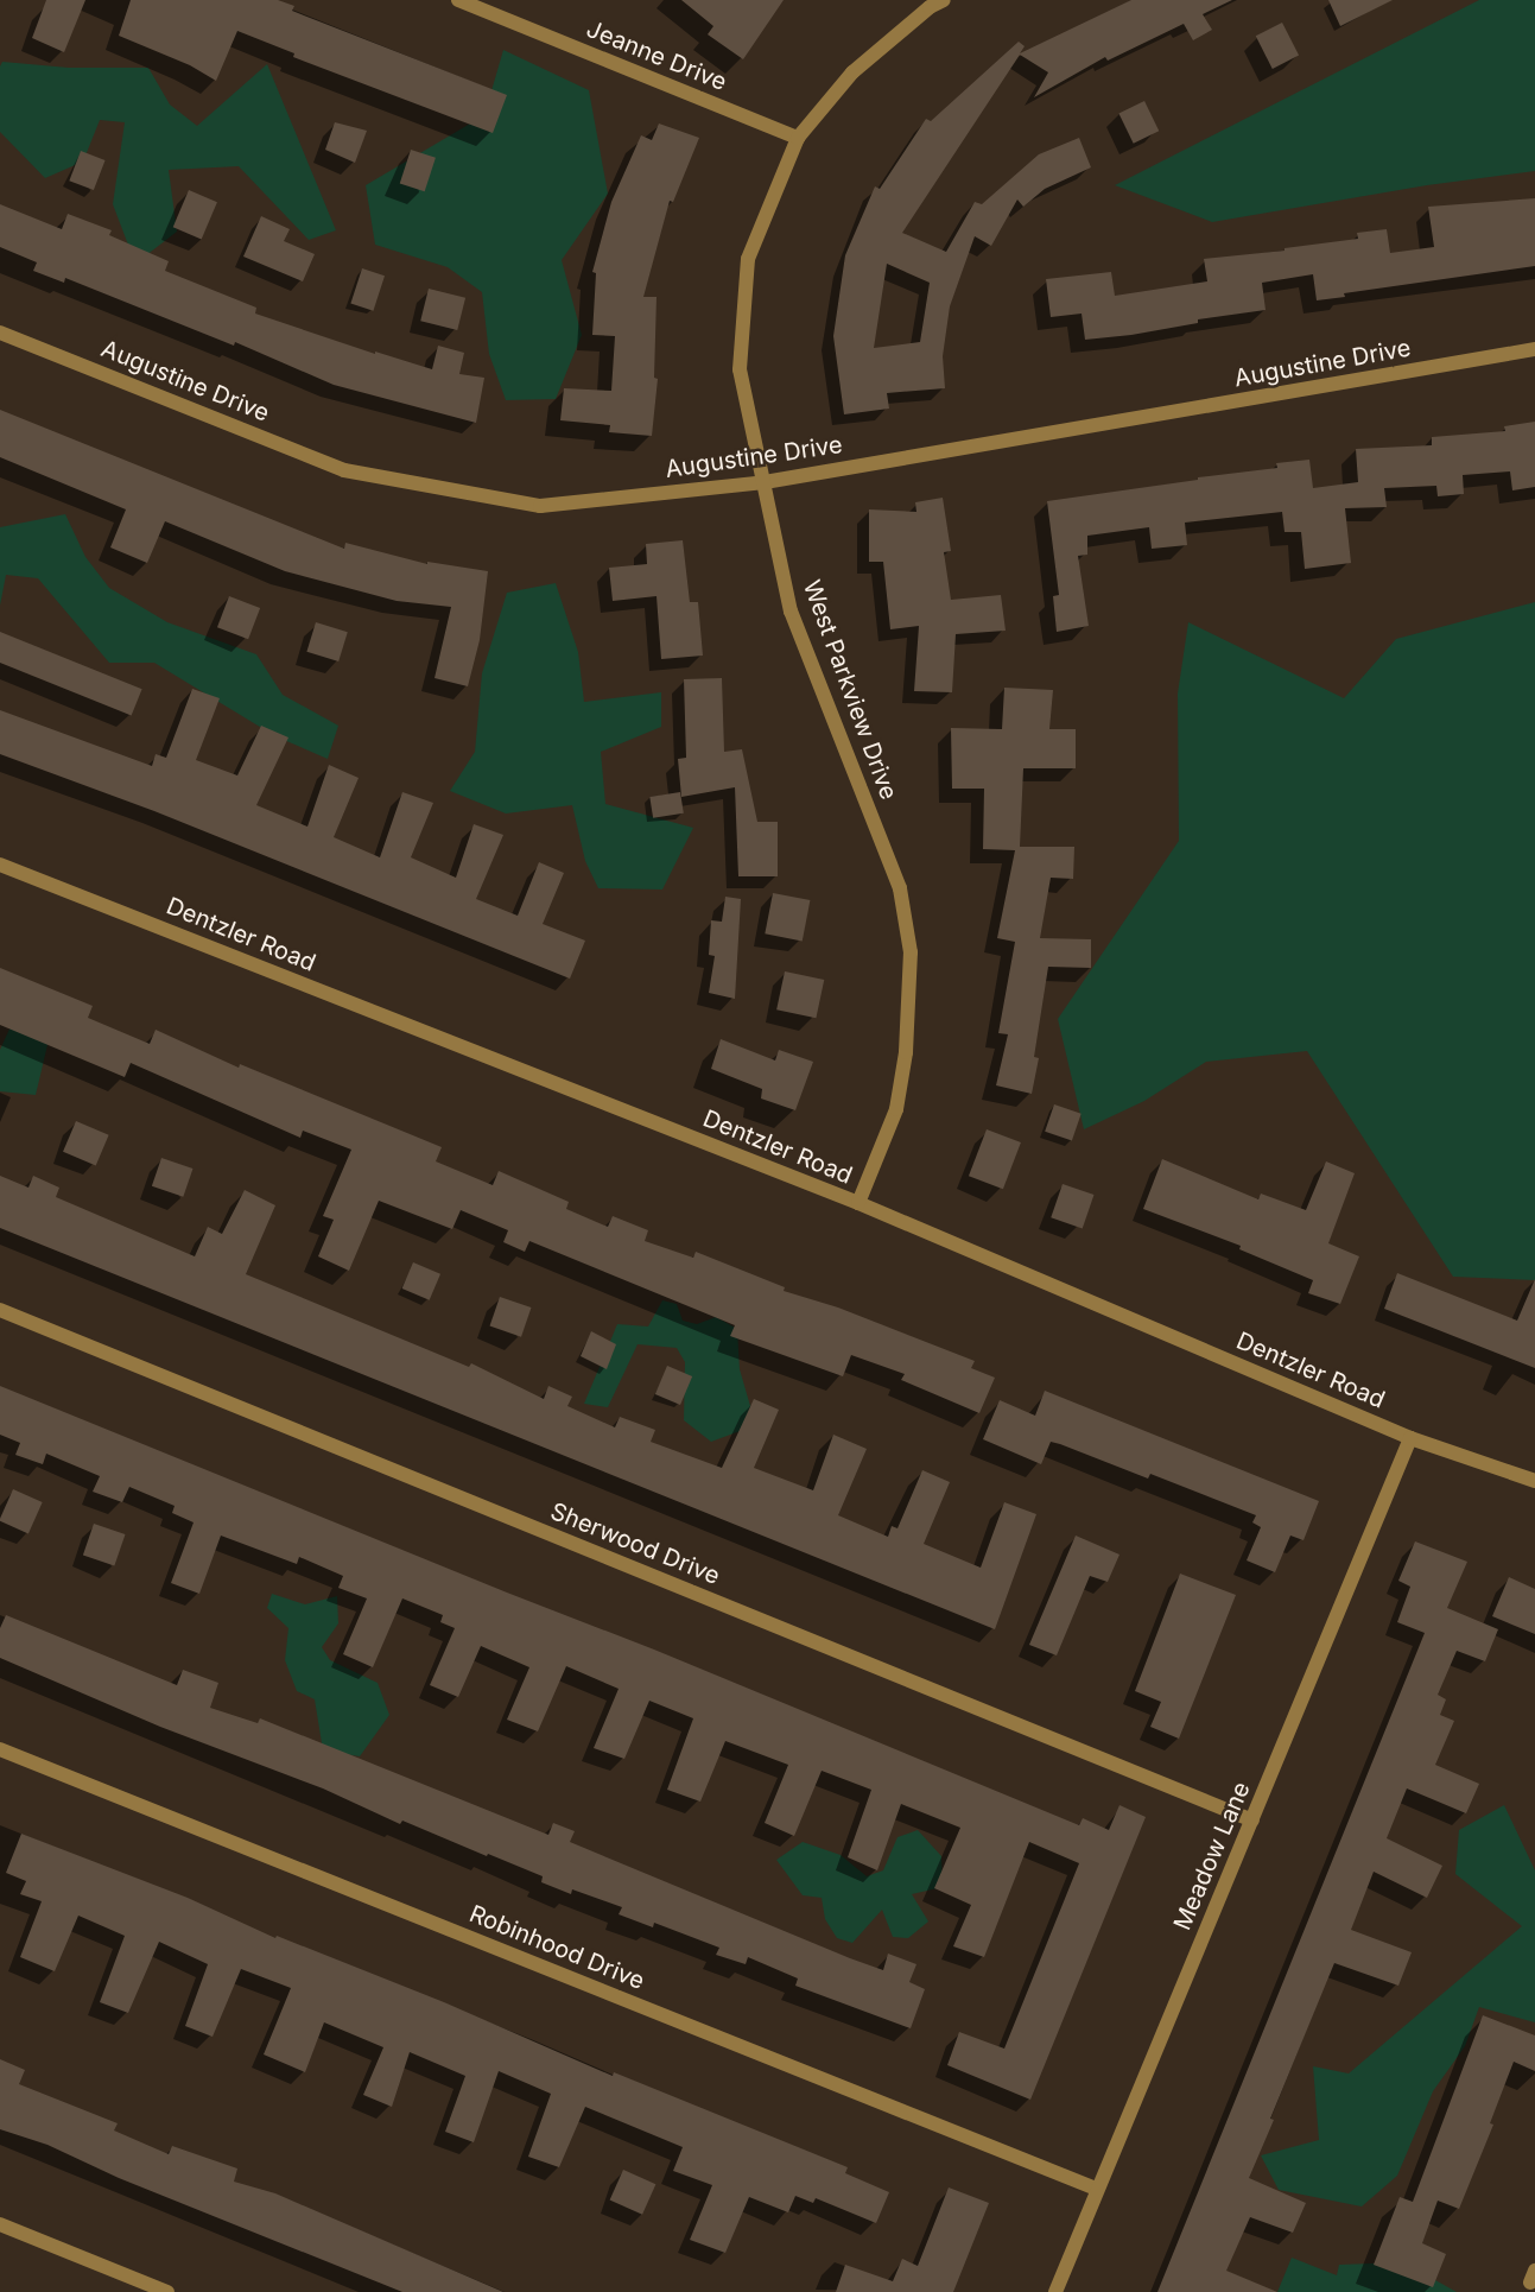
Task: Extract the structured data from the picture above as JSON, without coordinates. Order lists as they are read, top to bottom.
{
  "streets": {
    "street": [
      "Jeanne Drive",
      "Augustine Drive",
      "West Parkview Drive",
      "Dentzler Road",
      "Sherwood Drive",
      "Meadow Lane",
      "Robinhood Drive"
    ]
  },
  "crossings": [
    ["Jeanne Drive", "West Parkview Drive"],
    ["Augustine Drive", "West Parkview Drive"],
    ["West Parkview Drive", "Dentzler Road"],
    ["Dentzler Road", "Meadow Lane"],
    ["Sherwood Drive", "Meadow Lane"],
    ["Meadow Lane", "Robinhood Drive"]
  ]
}
